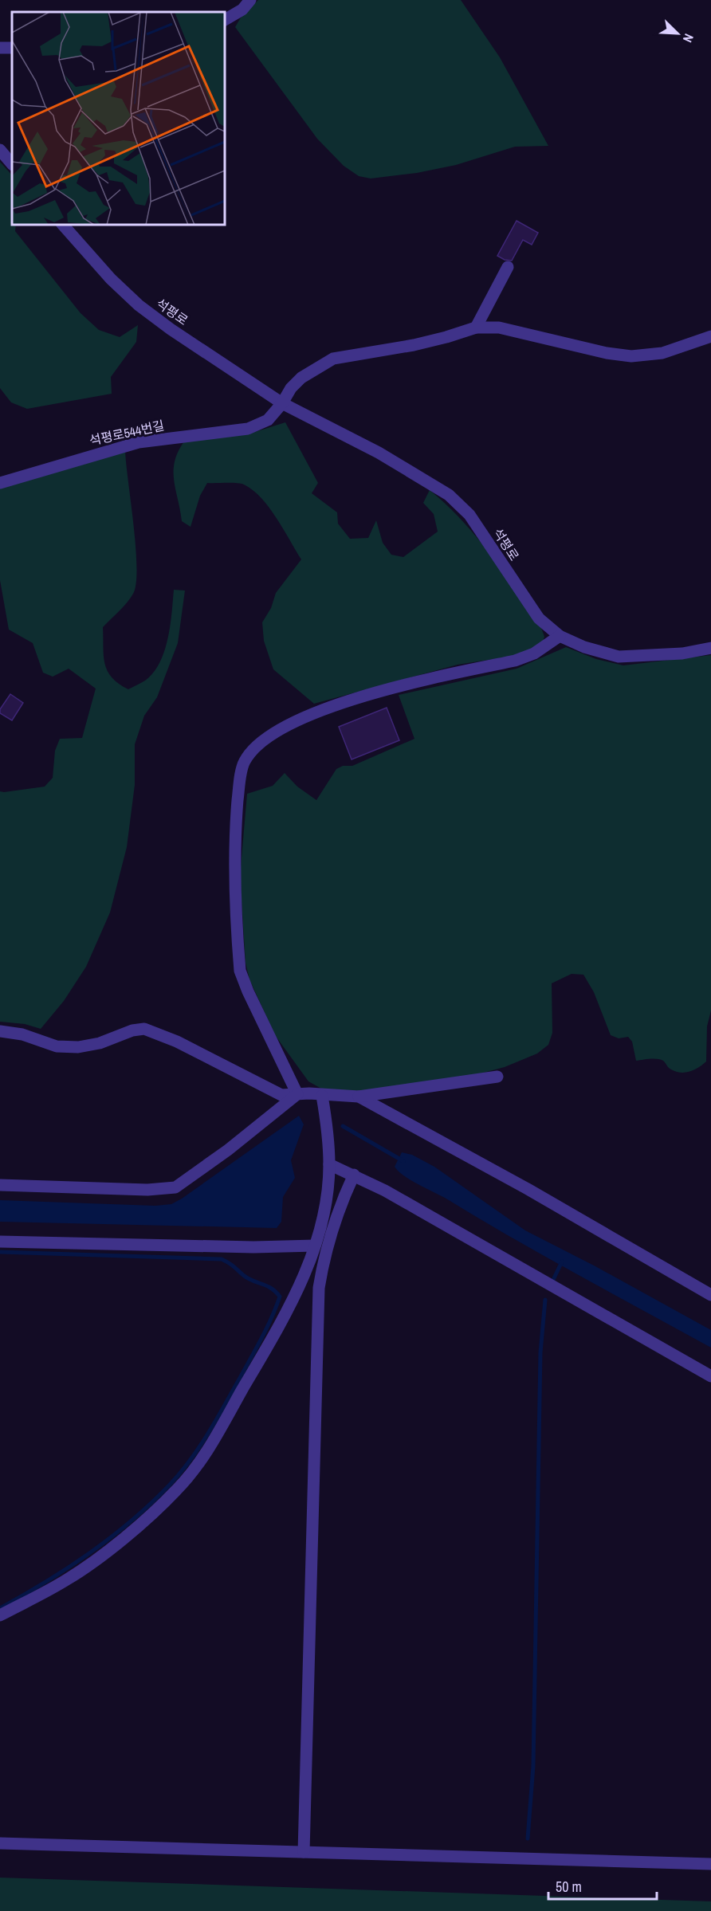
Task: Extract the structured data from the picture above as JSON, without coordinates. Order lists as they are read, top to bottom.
{
  "streets": {
    "street": ["석평로", "석평로544번길"]
  },
  "crossings": [
    ["석평로", "석평로544번길"]
  ],
  "scale_bar": "50 m",
  "north": "bottom right"
}
